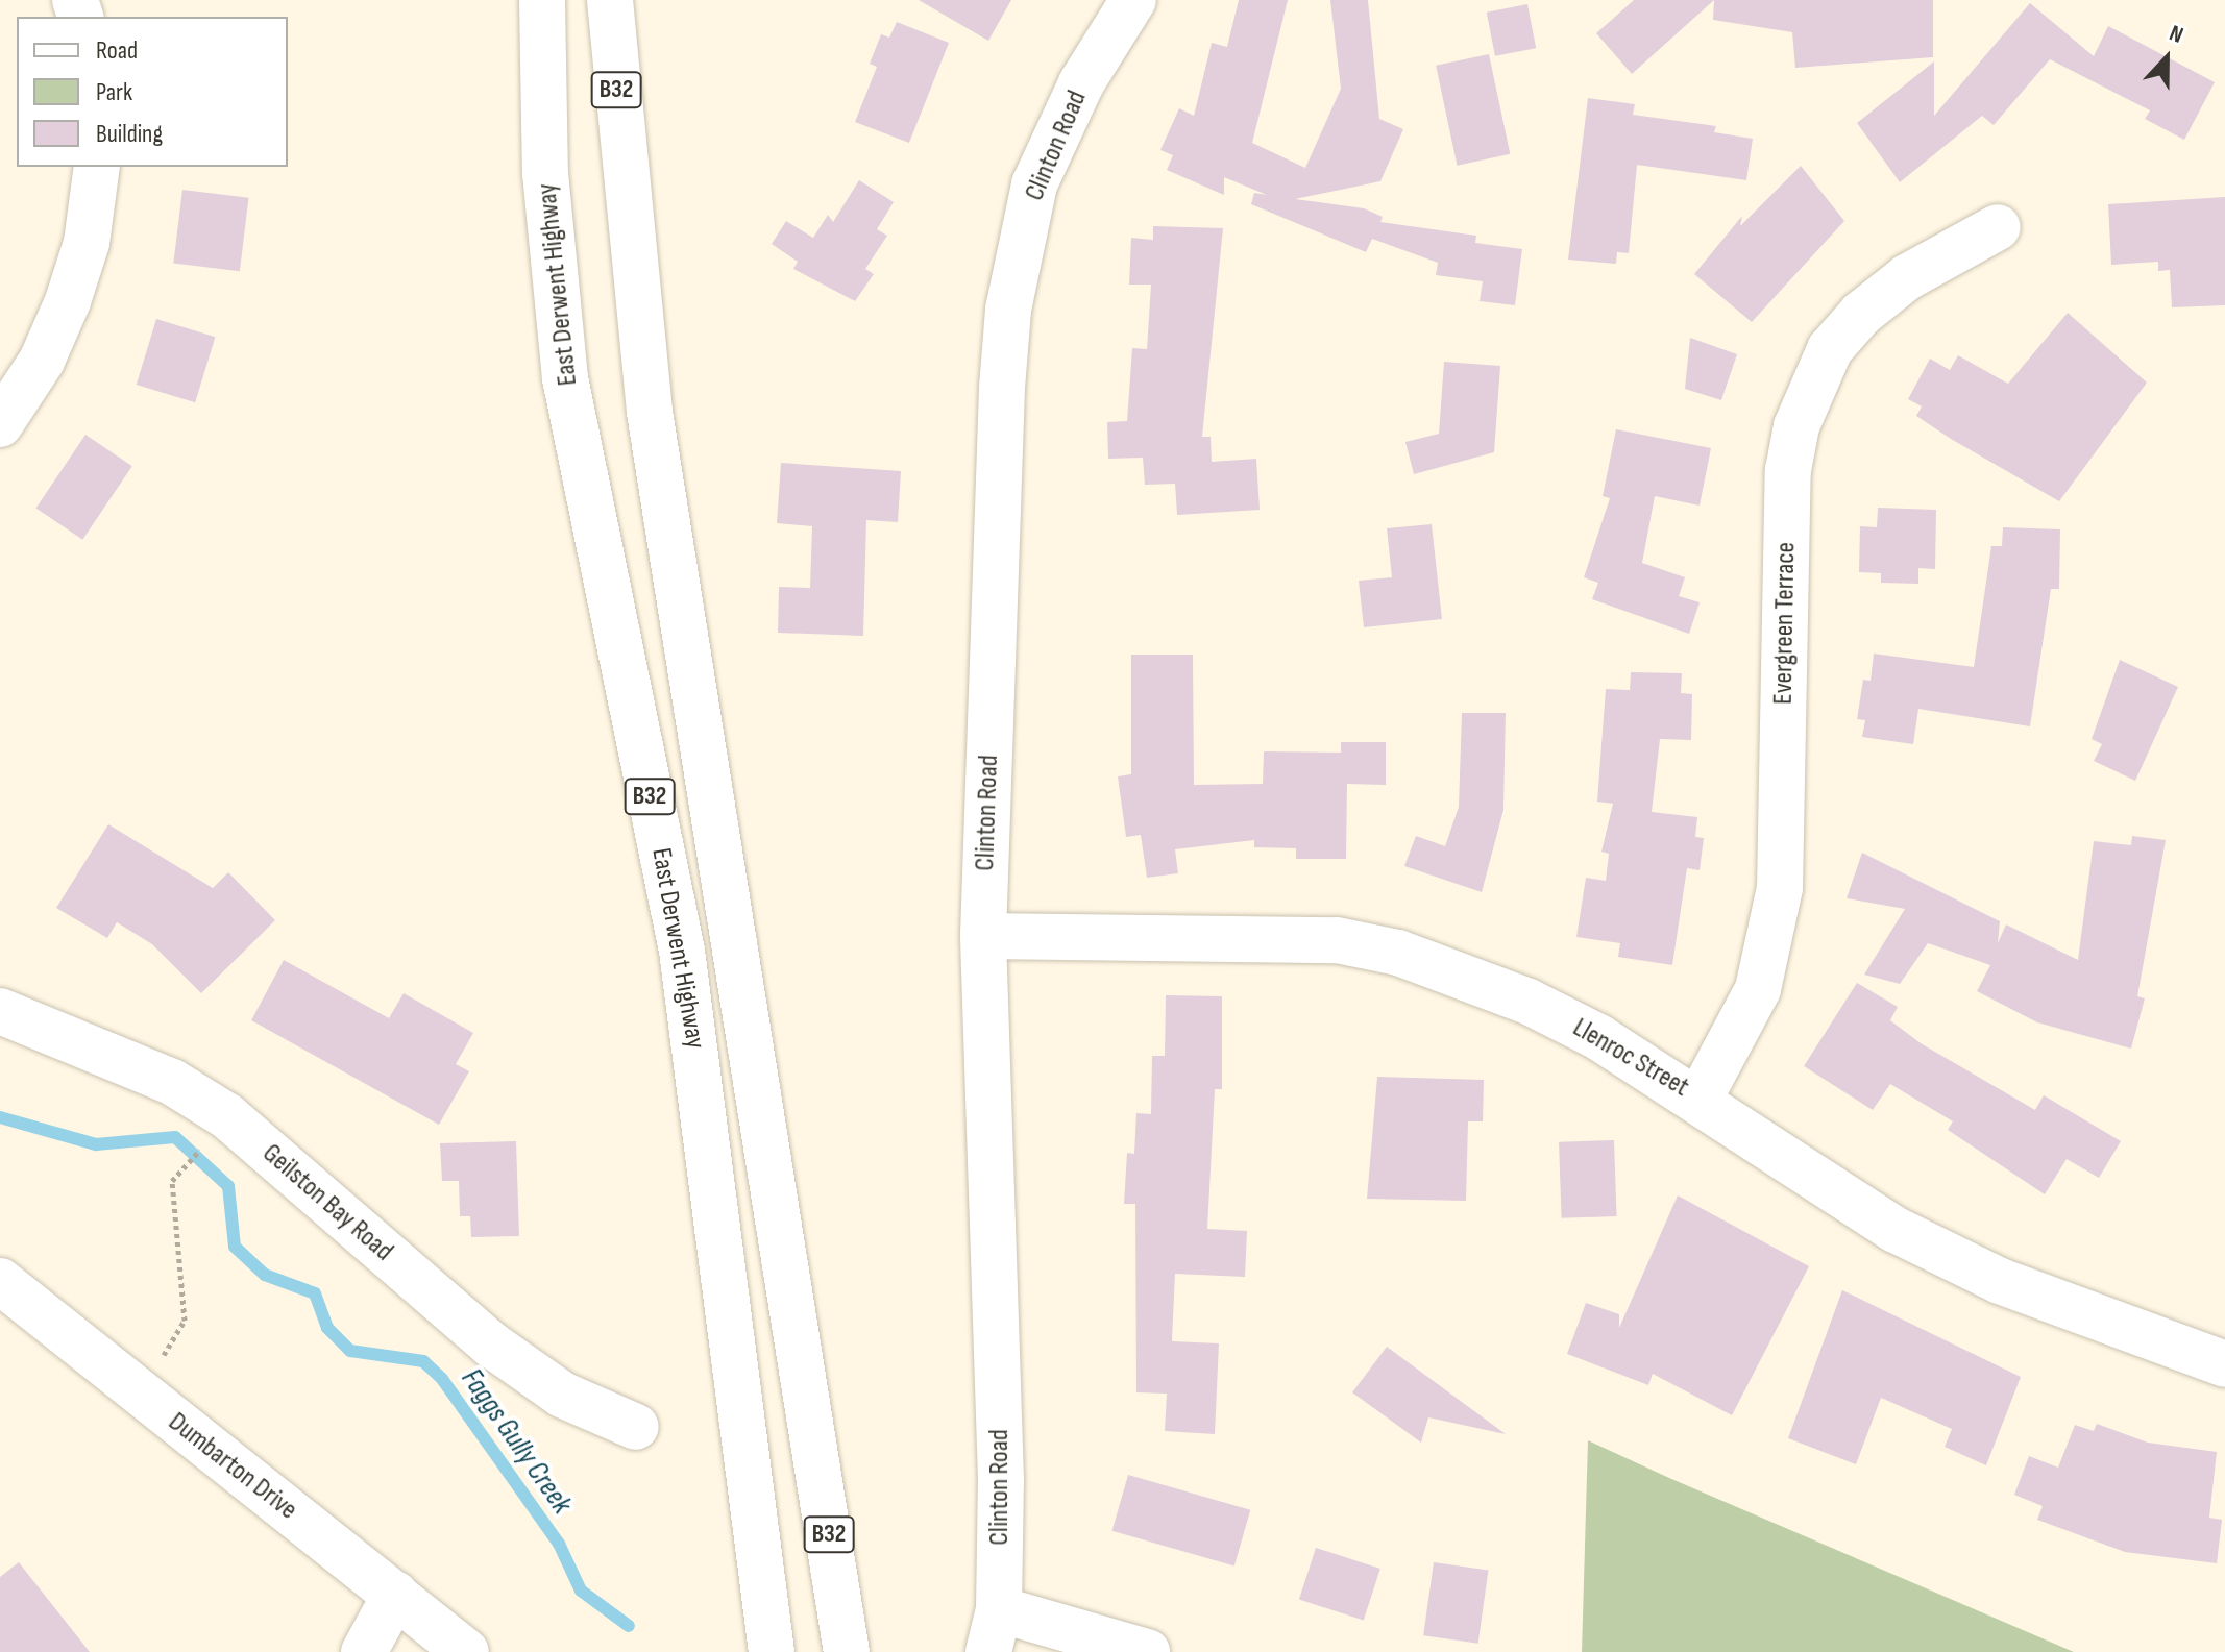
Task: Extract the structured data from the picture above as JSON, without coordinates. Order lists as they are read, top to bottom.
{
  "streets": {
    "street": [
      "B32",
      "Clinton Road",
      "East Derwent Highway",
      "Evergreen Terrace",
      "Llenroc Street",
      "Geilston Bay Road",
      "Dumbarton Drive"
    ]
  },
  "crossings": [
    ["Clinton Road", "Llenroc Street"],
    ["Evergreen Terrace", "Llenroc Street"]
  ],
  "water": ["Faggs Gully Creek"],
  "legend": ["Road", "Park", "Building"],
  "north": "top"
}
